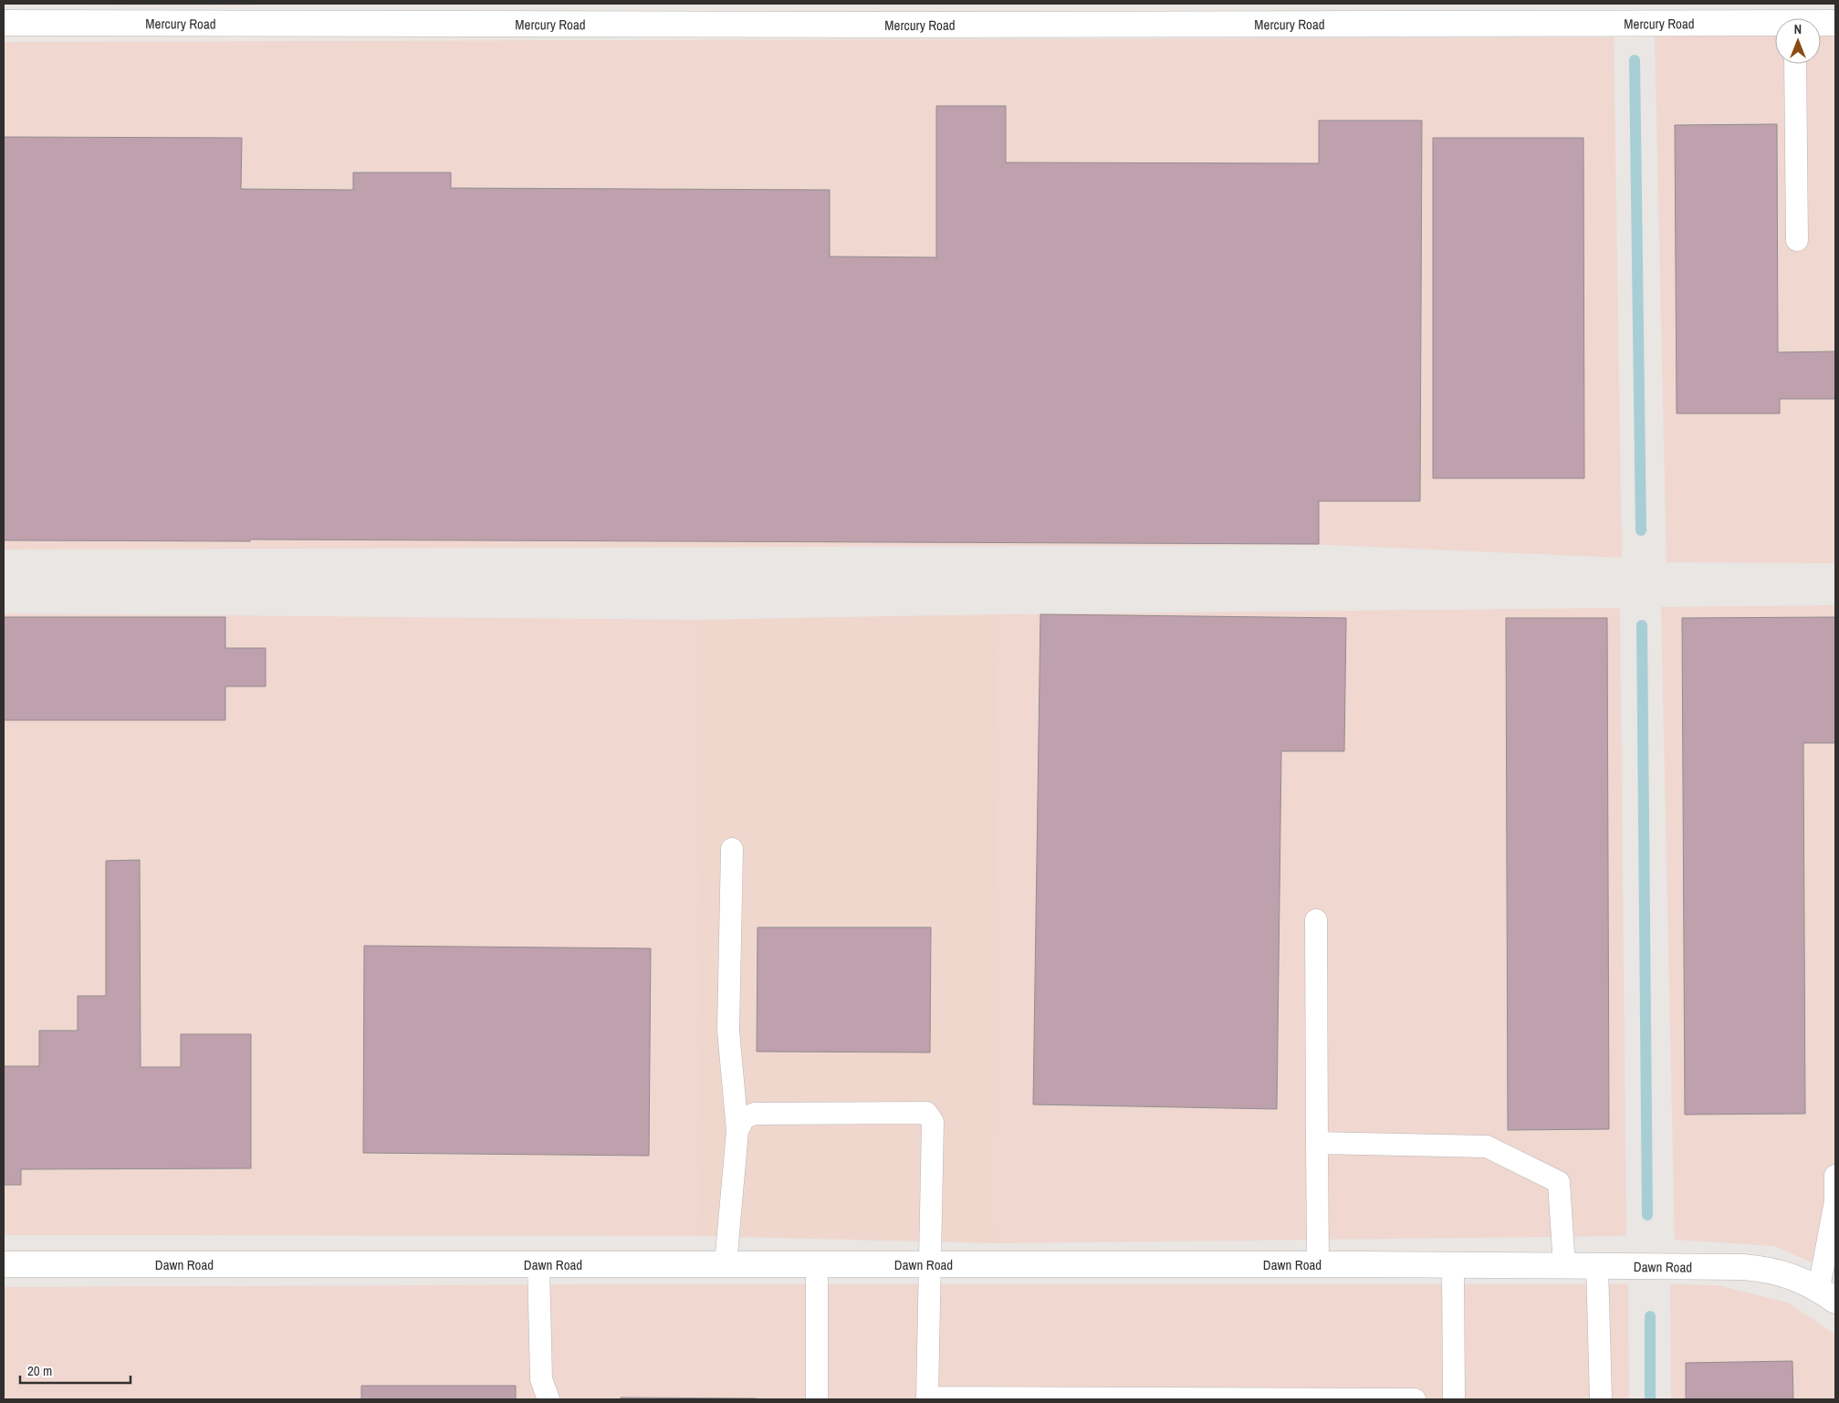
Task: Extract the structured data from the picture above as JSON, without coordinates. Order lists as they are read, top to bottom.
{
  "streets": {
    "street": ["Mercury Road", "Dawn Road"]
  },
  "scale_bar": "20 m",
  "north": "top"
}
